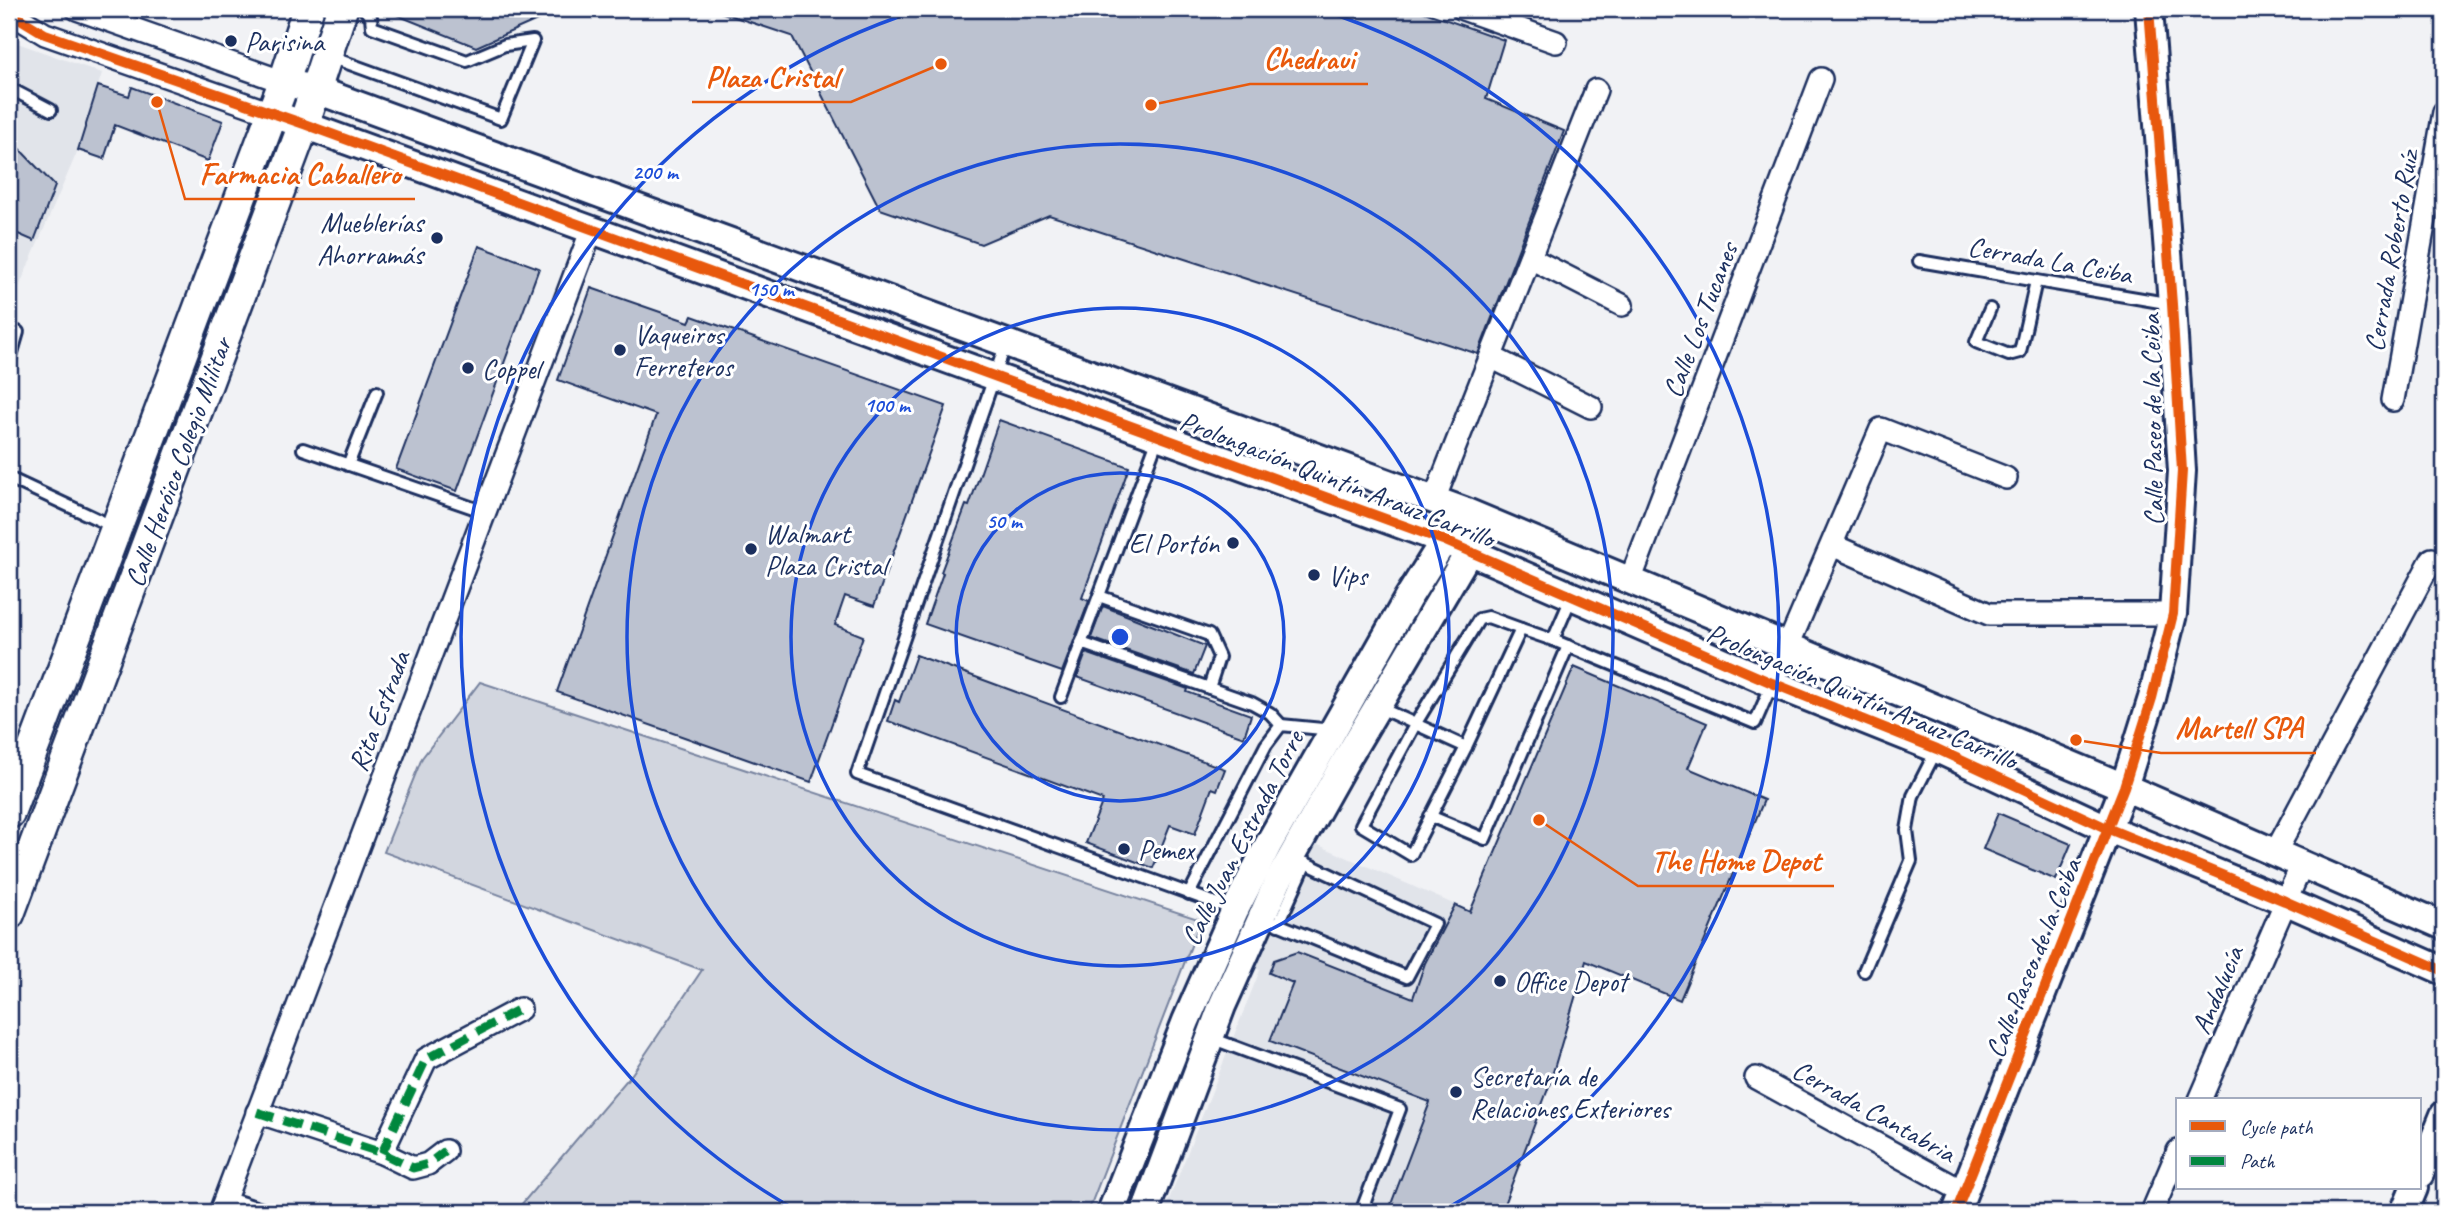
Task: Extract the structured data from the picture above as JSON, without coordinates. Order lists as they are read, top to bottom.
{
  "streets": {
    "main road": ["Calle Heróico Colegio Militar"],
    "street": [
      "Cerrada Roberto Ruíz",
      "Calle Los Tucanes",
      "Calle Paseo de la Ceiba",
      "Prolongación Quintín Arauz Carrillo",
      "Rita Estrada",
      "Calle Juan Estrada Torre",
      "Andalucía",
      "Cerrada Cantabria"
    ],
    "lane": ["Cerrada La Ceiba"]
  },
  "crossings": [
    ["Cerrada La Ceiba", "Calle Paseo de la Ceiba"],
    ["Calle Los Tucanes", "Prolongación Quintín Arauz Carrillo"],
    ["Calle Paseo de la Ceiba", "Prolongación Quintín Arauz Carrillo"],
    ["Calle Paseo de la Ceiba", "Cerrada Cantabria"],
    ["Calle Heróico Colegio Militar", "Prolongación Quintín Arauz Carrillo"],
    ["Prolongación Quintín Arauz Carrillo", "Rita Estrada"],
    ["Prolongación Quintín Arauz Carrillo", "Calle Juan Estrada Torre"],
    ["Prolongación Quintín Arauz Carrillo", "Andalucía"]
  ],
  "places": [
    "Parisina",
    "Plaza Cristal",
    "Farmacia Caballero",
    "Chedraui",
    "Mueblerías Ahorramás",
    "Vaqueiros Ferreteros",
    "Coppel",
    "El Portón",
    "Walmart Plaza Cristal",
    "Vips",
    "Martell SPA",
    "The Home Depot",
    "Pemex",
    "Office Depot",
    "Secretaría de Relaciones Exteriores"
  ],
  "legend": ["Cycle path", "Path"],
  "rings": [
    "200 m",
    "150 m",
    "100 m",
    "50 m"
  ]
}
